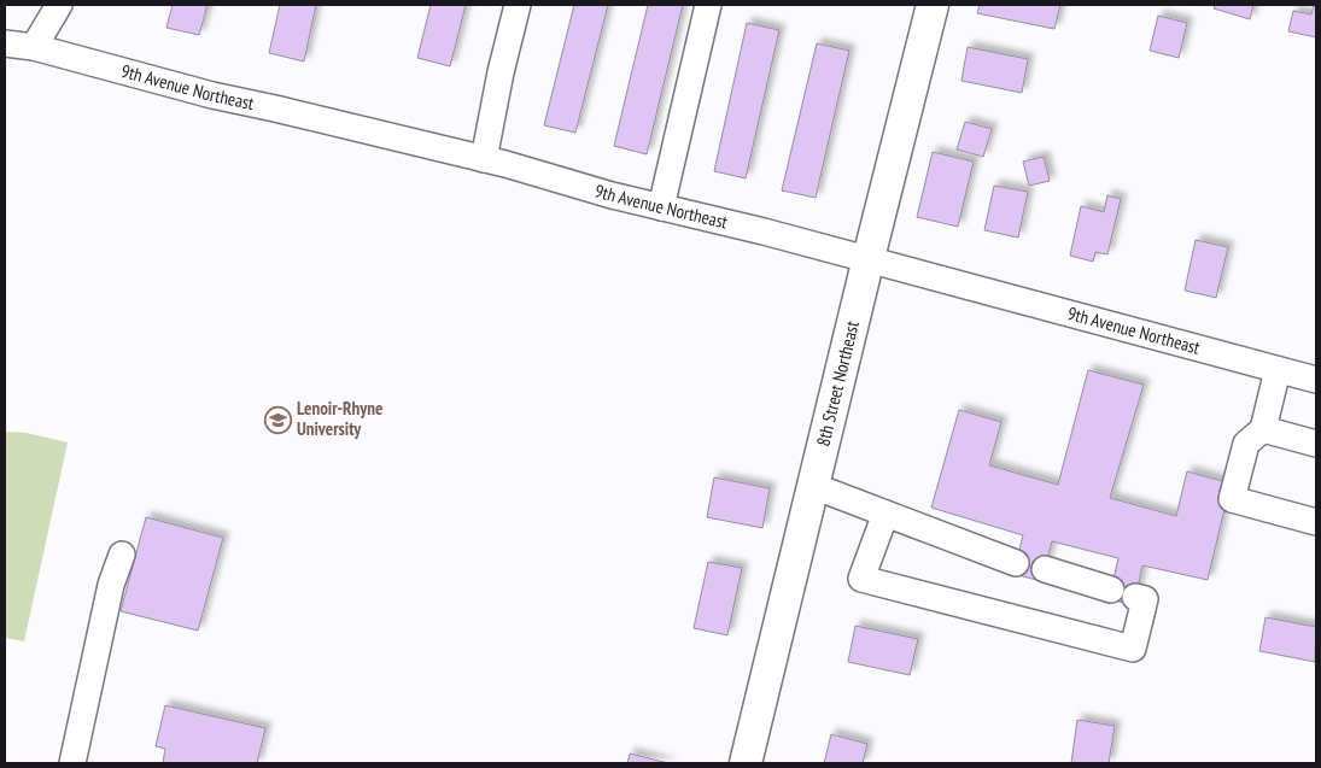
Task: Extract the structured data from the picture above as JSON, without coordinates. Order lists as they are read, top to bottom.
{
  "streets": {
    "main road": ["8th Street Northeast"],
    "street": ["9th Avenue Northeast"]
  },
  "crossings": [
    ["9th Avenue Northeast", "8th Street Northeast"]
  ],
  "places": {
    "school or university": ["Lenoir-Rhyne University"]
  }
}
